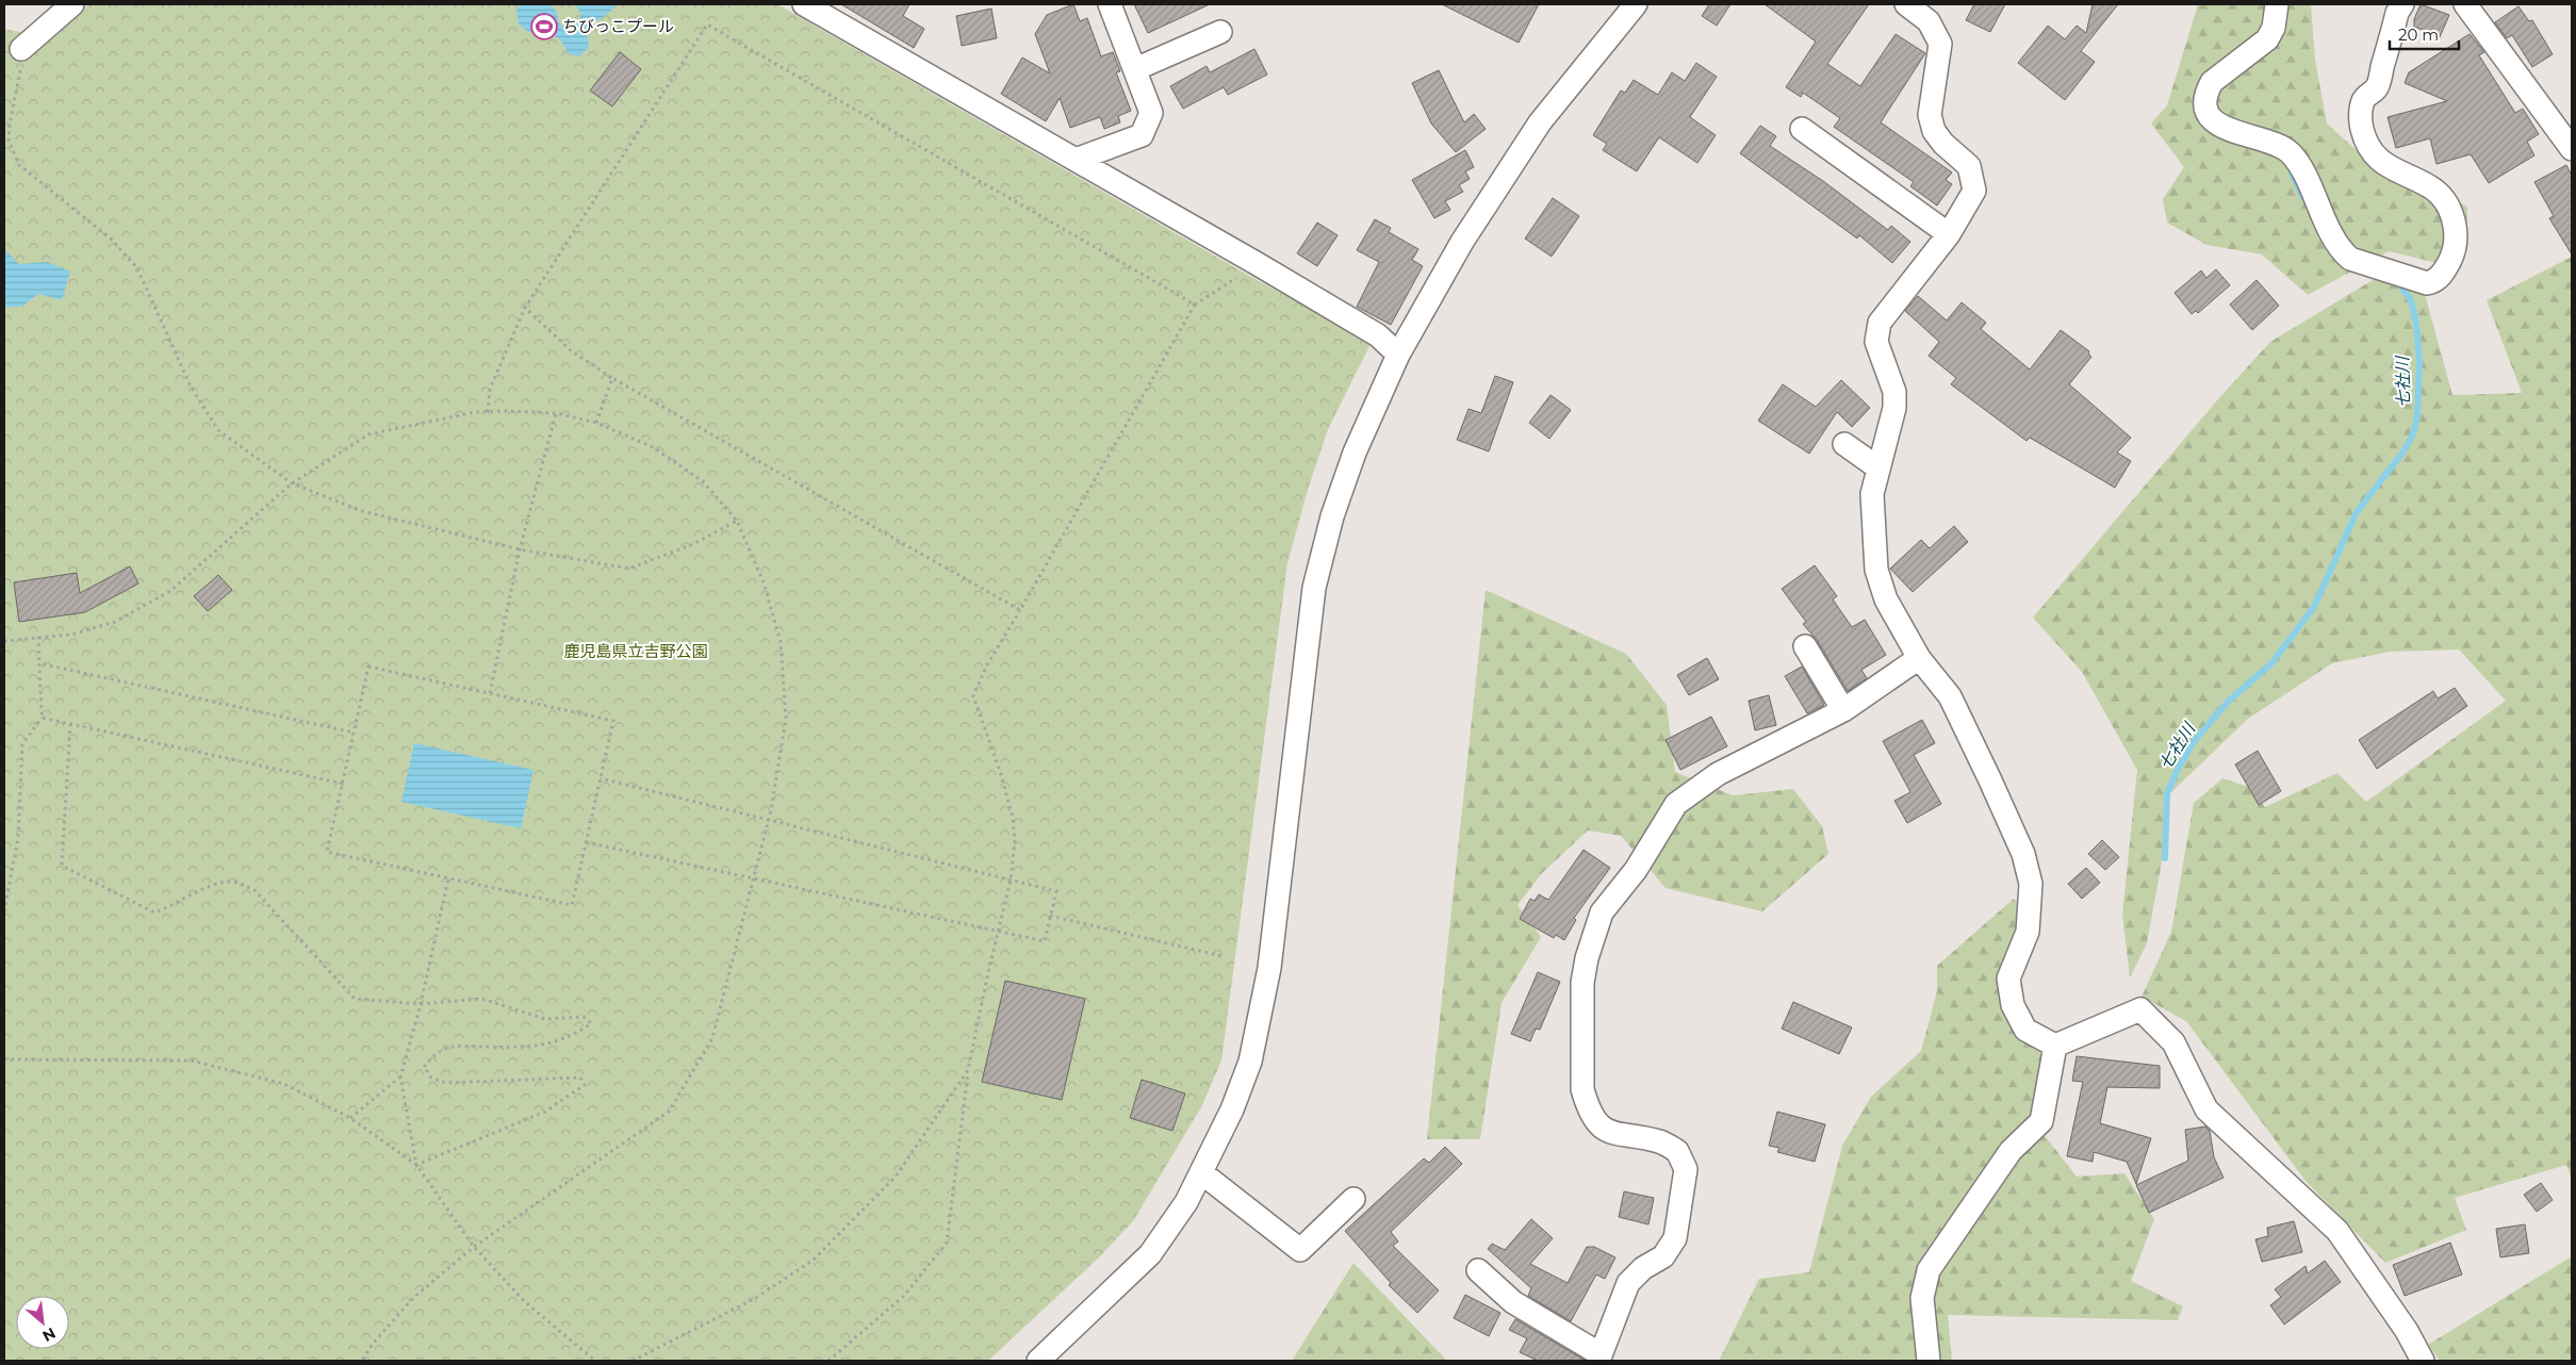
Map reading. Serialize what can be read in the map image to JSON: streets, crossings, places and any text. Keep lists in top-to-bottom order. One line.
{"water":["七社川"],"parks":["鹿児島県立吉野公園"],"places":{"sports":["ちびっこプール"]},"scale_bar":"20 m","north":"bottom right"}
